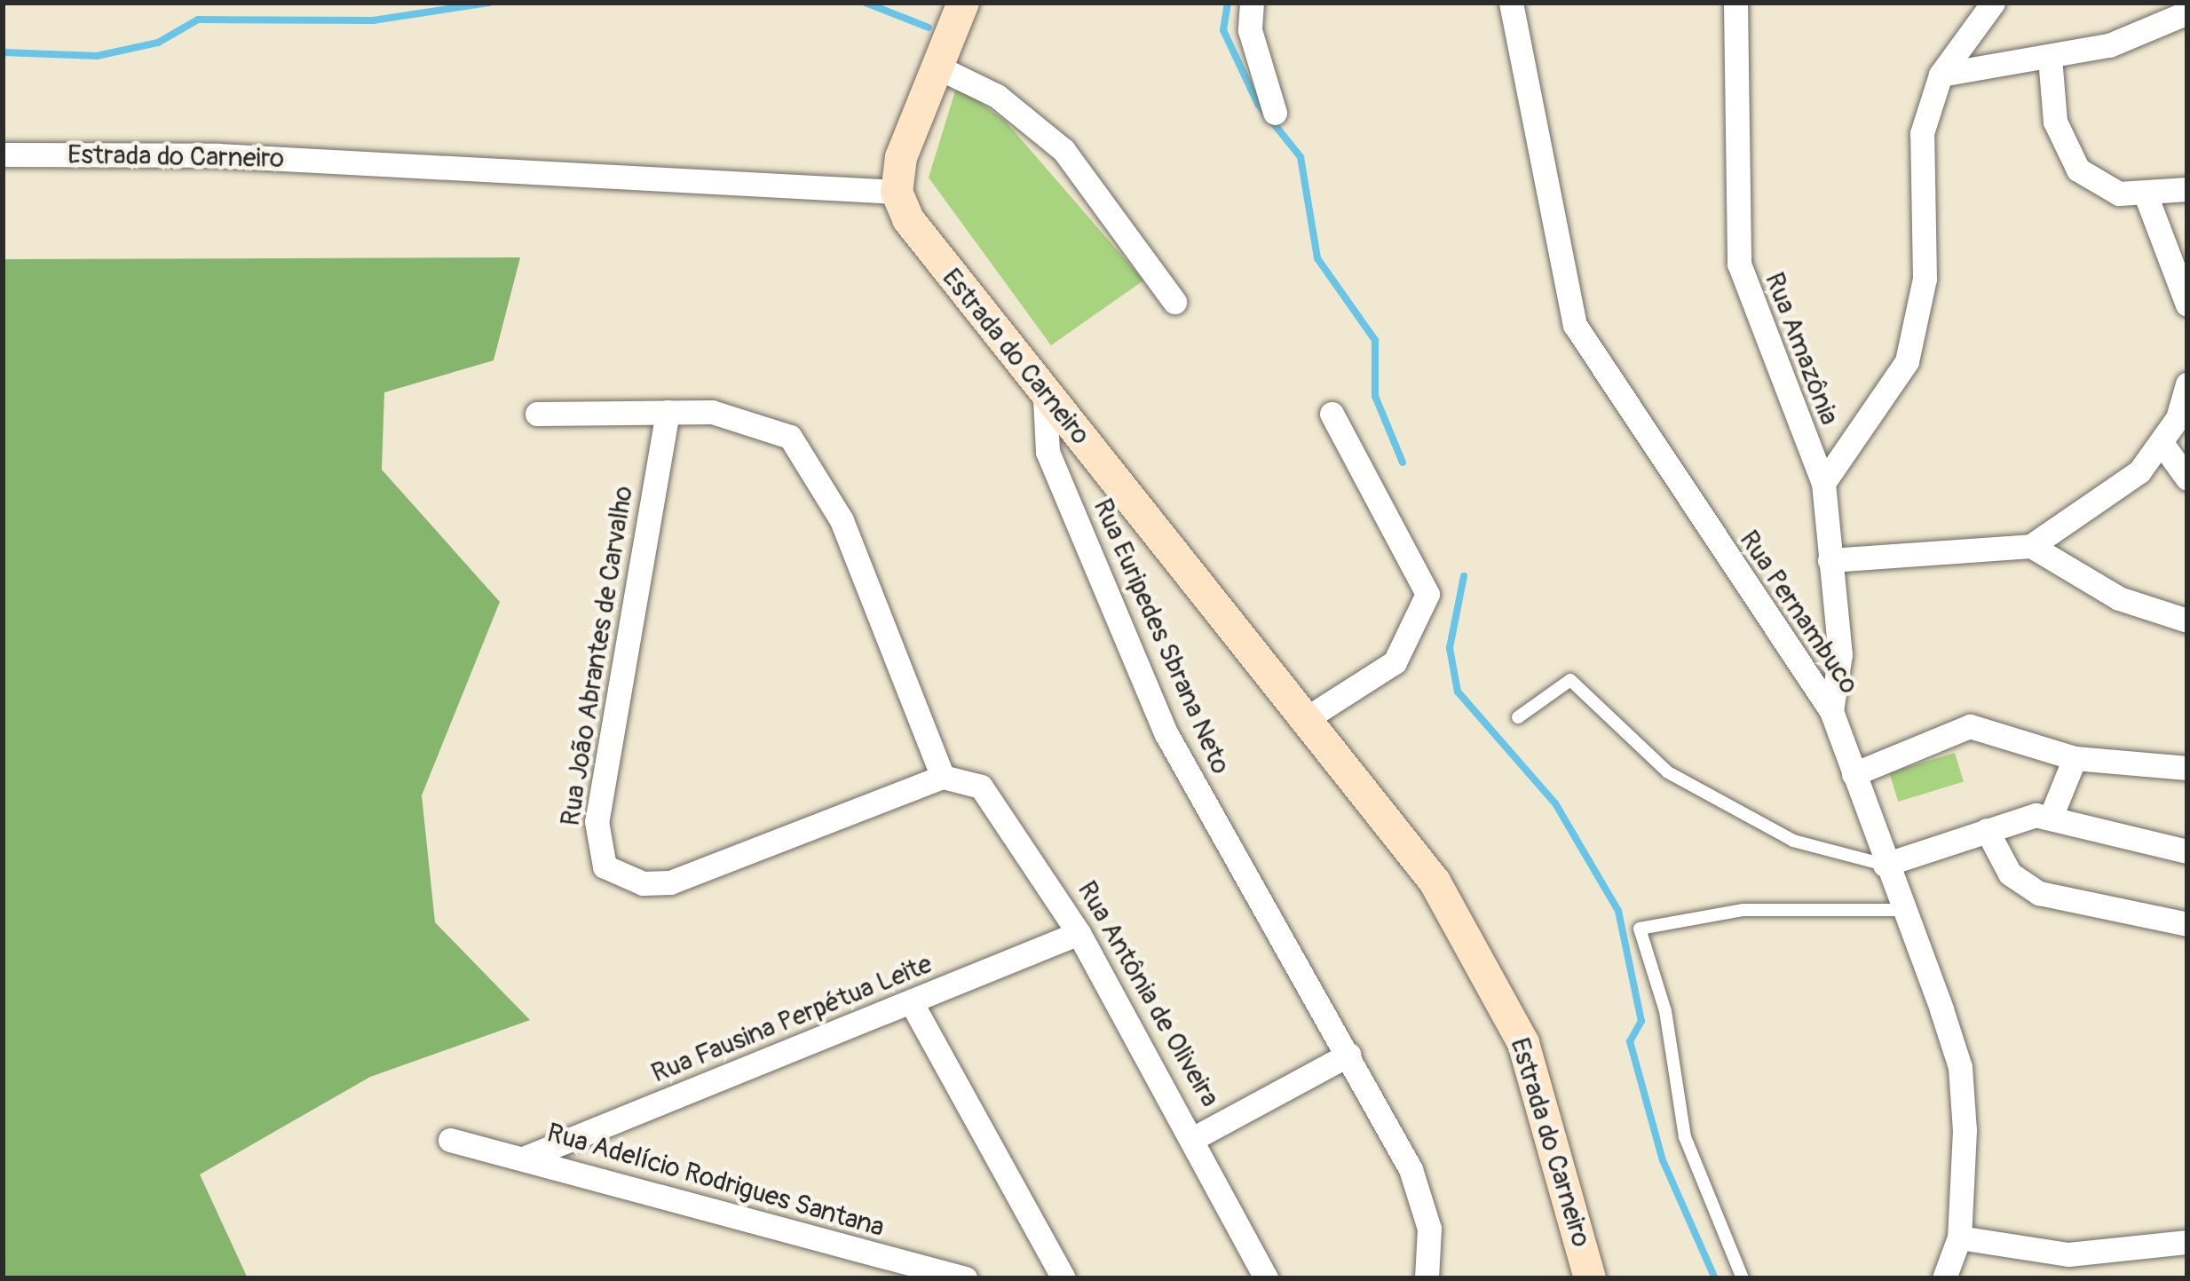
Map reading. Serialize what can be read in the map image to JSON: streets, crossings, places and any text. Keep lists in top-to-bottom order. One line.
{"streets":{"street":["Estrada do Carneiro","Rua Amazônia","Rua Pernambuco","Rua Euripedes Sbrana Neto","Rua João Abrantes de Carvalho","Rua Antônia de Oliveira","Rua Fausina Perpétua Leite","Rua Adelício Rodrigues Santana"]},"crossings":[["Estrada do Carneiro","Rua Euripedes Sbrana Neto"],["Rua Amazônia","Rua Pernambuco"],["Rua João Abrantes de Carvalho","Rua Antônia de Oliveira"],["Rua Antônia de Oliveira","Rua Fausina Perpétua Leite"],["Rua Fausina Perpétua Leite","Rua Adelício Rodrigues Santana"]]}
